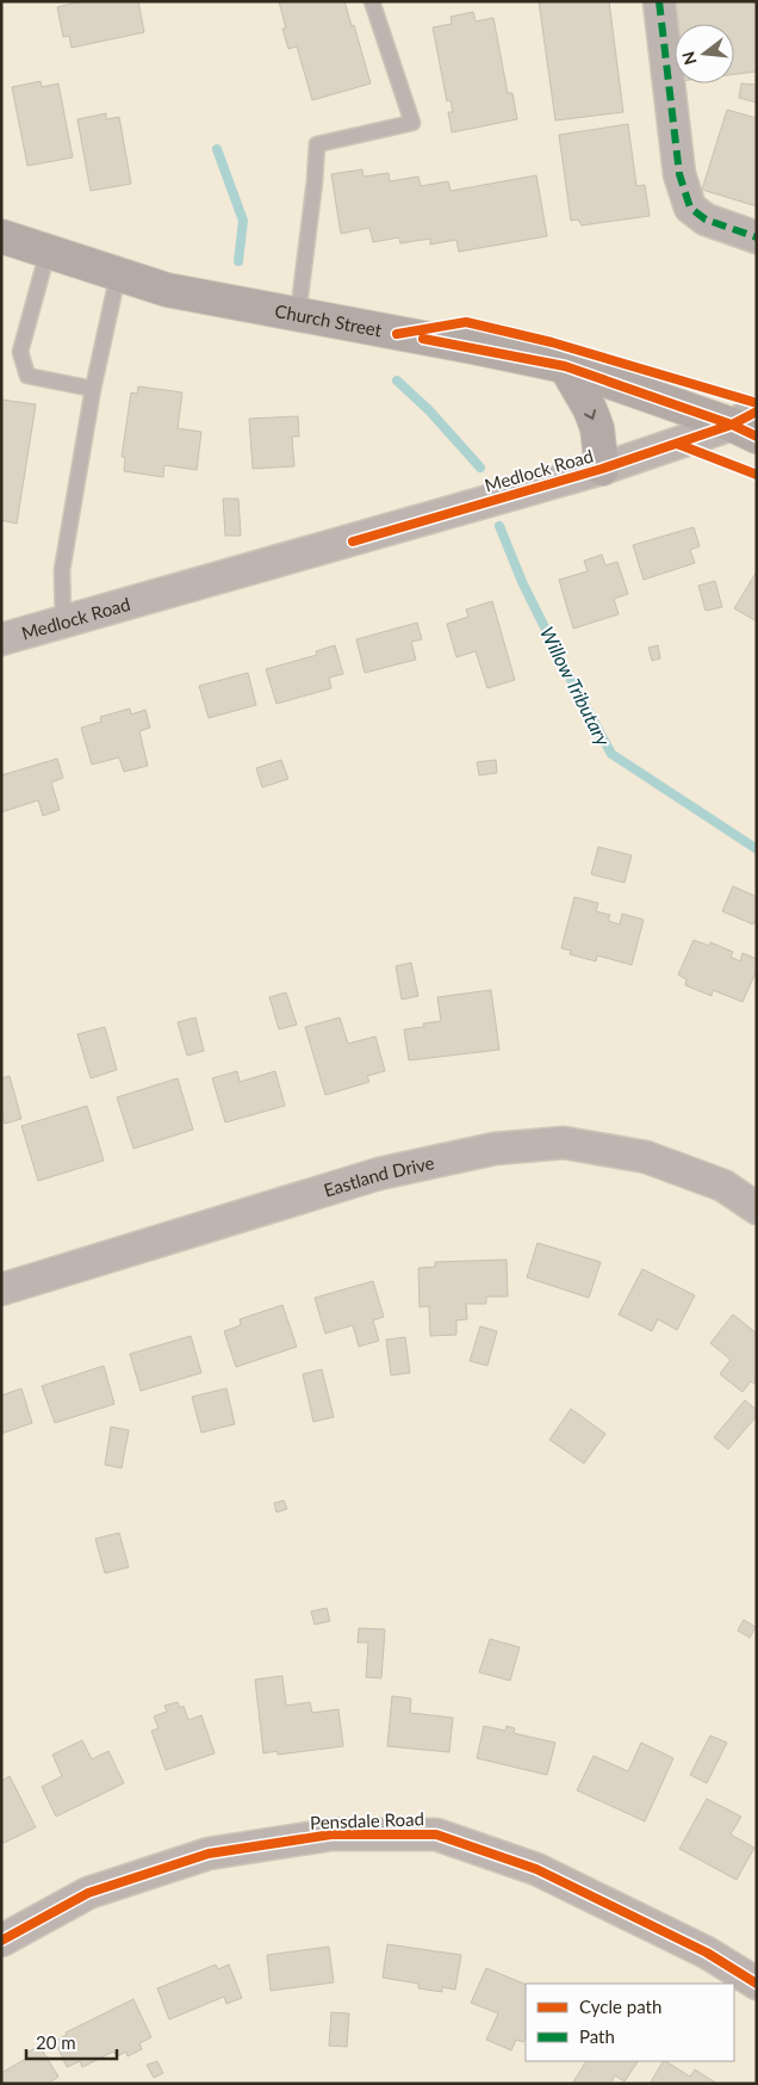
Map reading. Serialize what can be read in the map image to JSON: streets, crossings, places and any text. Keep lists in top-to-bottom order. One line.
{"streets":{"main road":["Church Street"],"street":["Medlock Road","Eastland Drive","Pensdale Road"]},"crossings":[["Church Street","Medlock Road"]],"water":["Willow Tributary"],"legend":["Cycle path","Path"],"scale_bar":"20 m","north":"left"}
